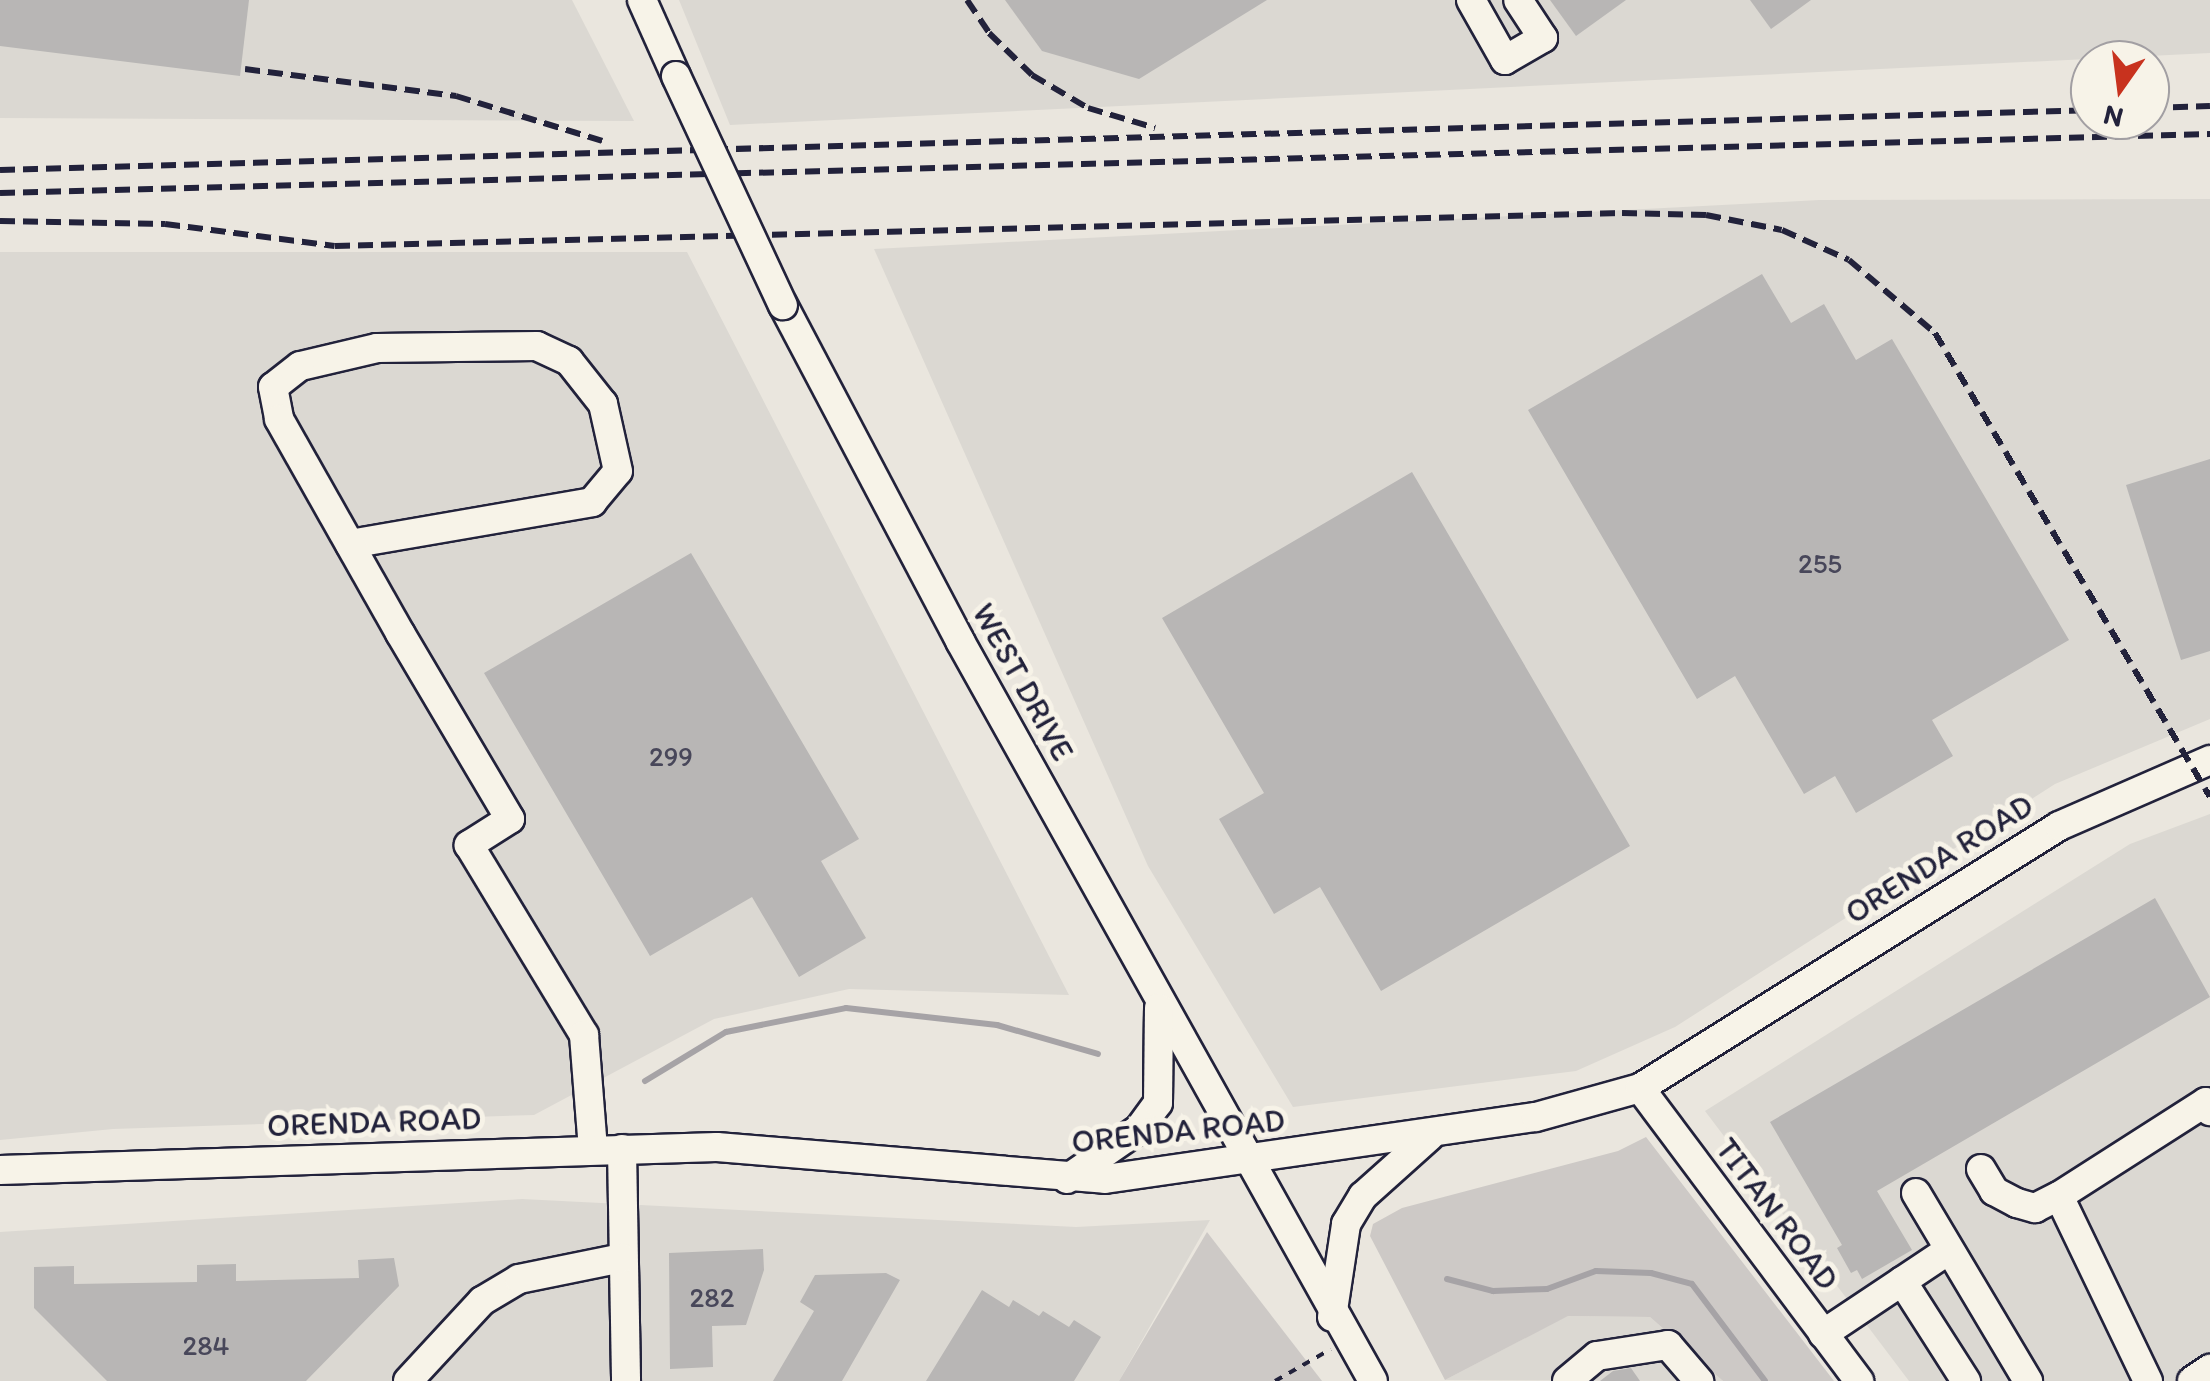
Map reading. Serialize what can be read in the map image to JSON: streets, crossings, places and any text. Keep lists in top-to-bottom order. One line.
{"streets":{"street":["WEST DRIVE","ORENDA ROAD","TITAN ROAD"]},"crossings":[["WEST DRIVE","ORENDA ROAD"],["ORENDA ROAD","TITAN ROAD"]],"house_numbers":["255","299","282","284"],"north":"bottom"}
